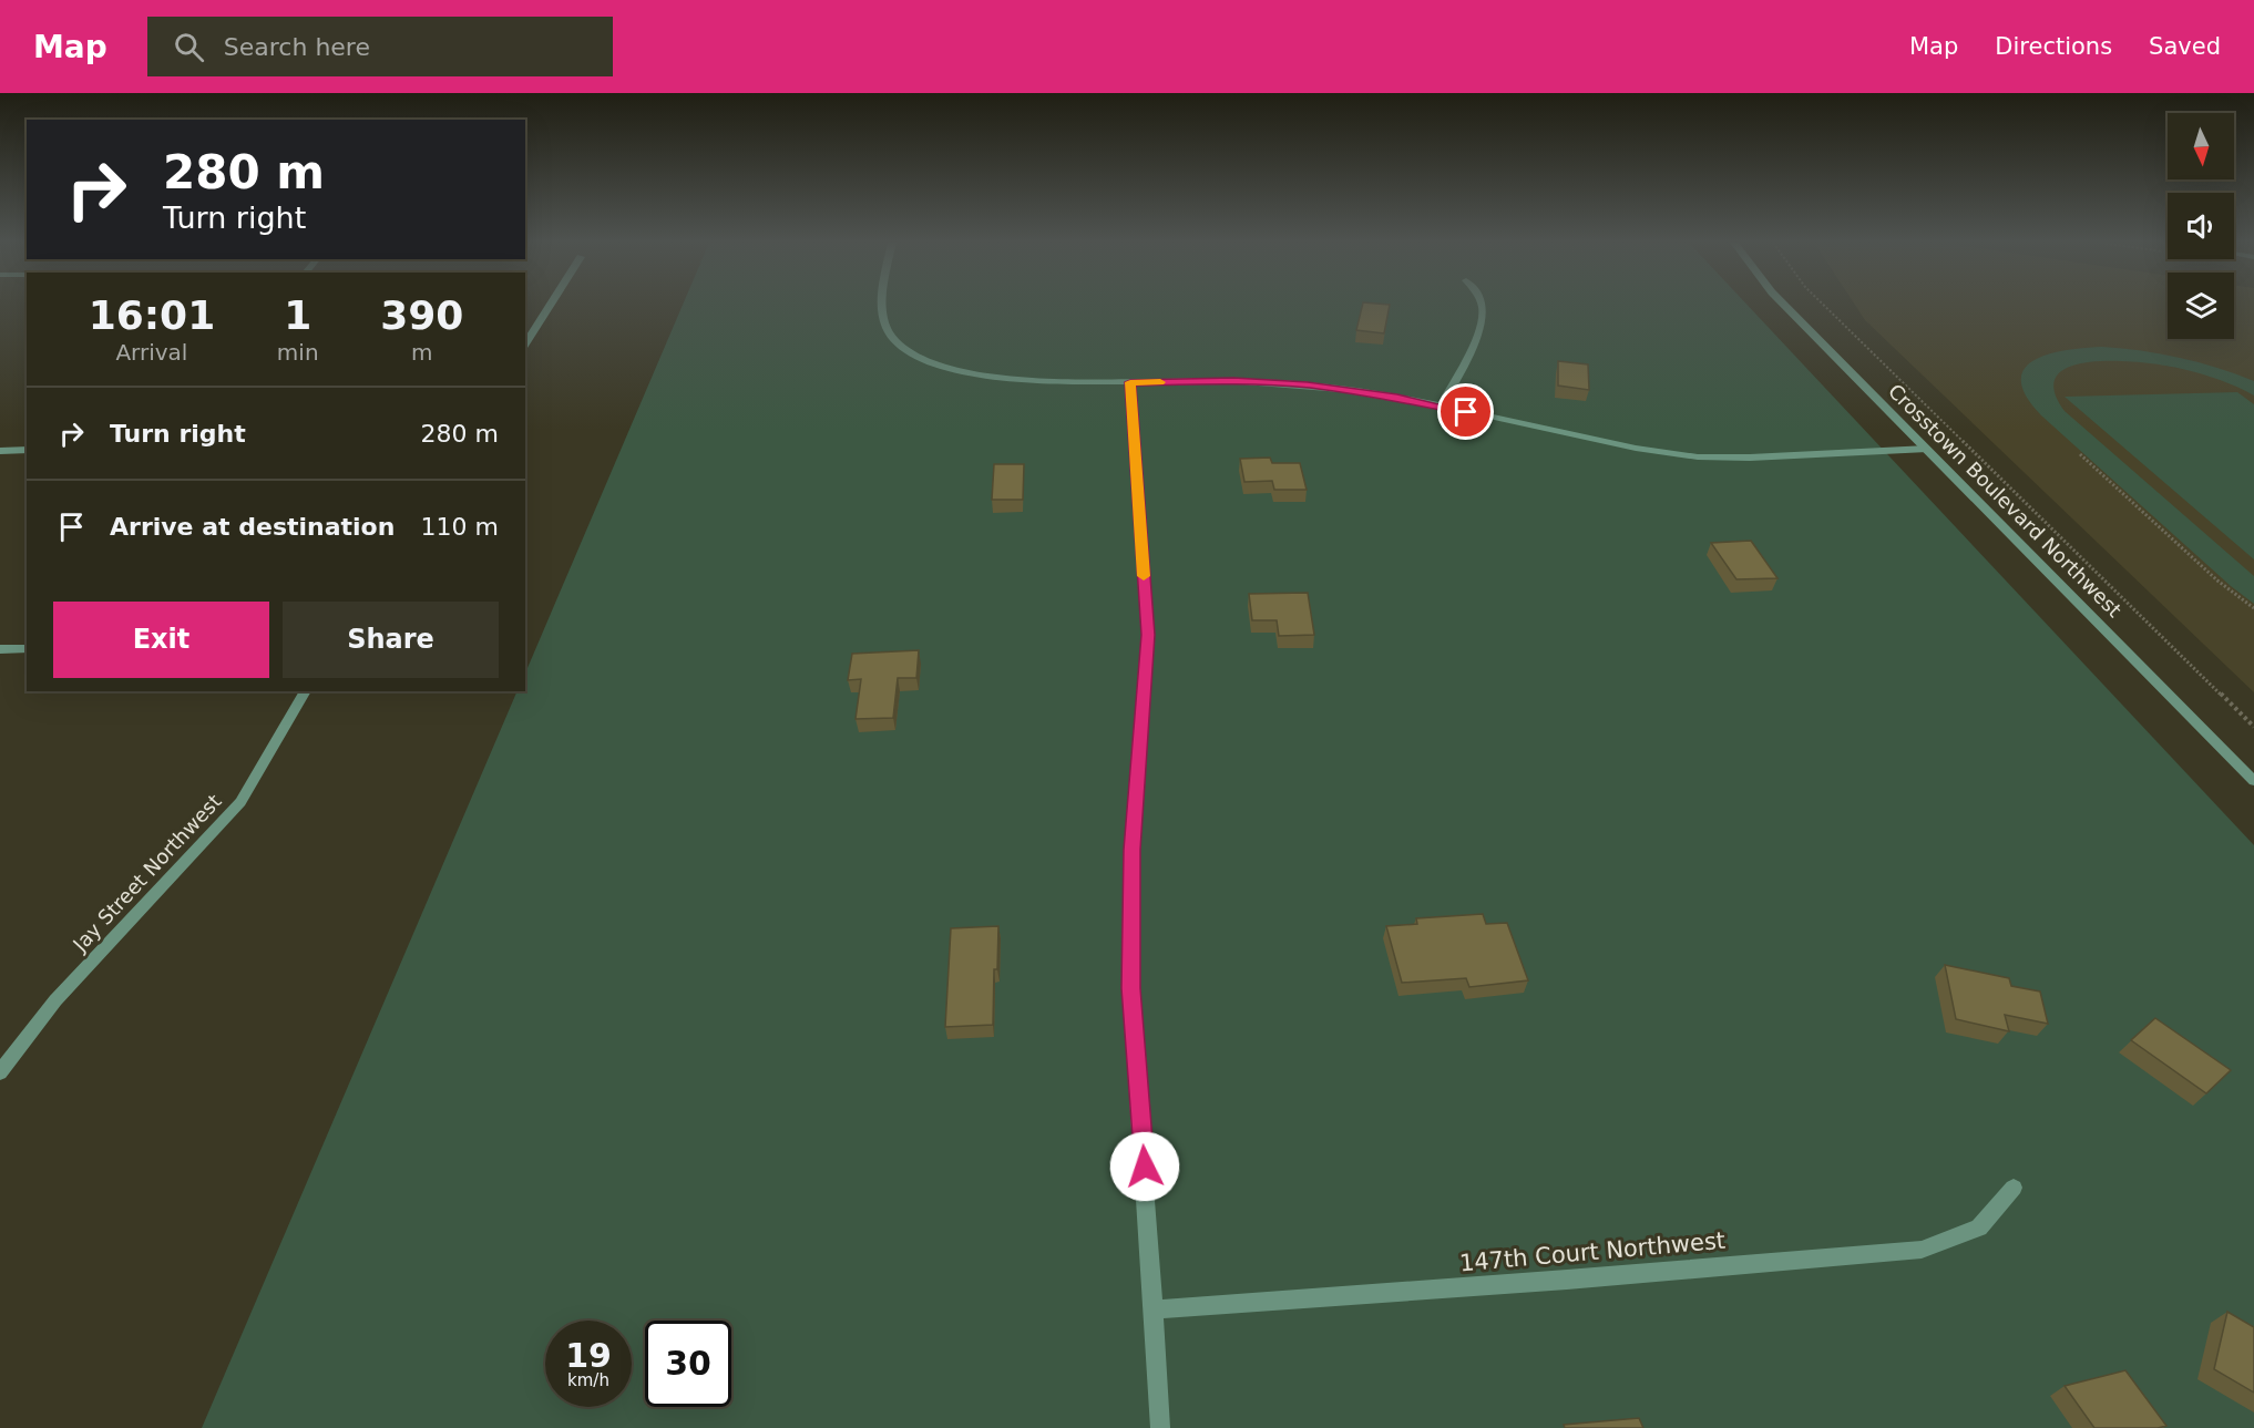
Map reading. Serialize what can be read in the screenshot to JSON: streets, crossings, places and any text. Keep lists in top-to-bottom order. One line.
{"streets":{"street":["Crosstown Boulevard Northwest","Jay Street Northwest","147th Court Northwest"]},"north":"bottom","page":{"header":"Map","search":"Search here","nav":["Map","Directions","Saved"],"turn":["280 m","Turn right"],"eta":["16:01","Arrival","1","min","390","m"],"list":[{"name":"Turn right","value":"280 m"},{"name":"Arrive at destination","value":"110 m"}],"buttons":["Exit","Share"],"speed":"19 km/h","limit":"30"}}
